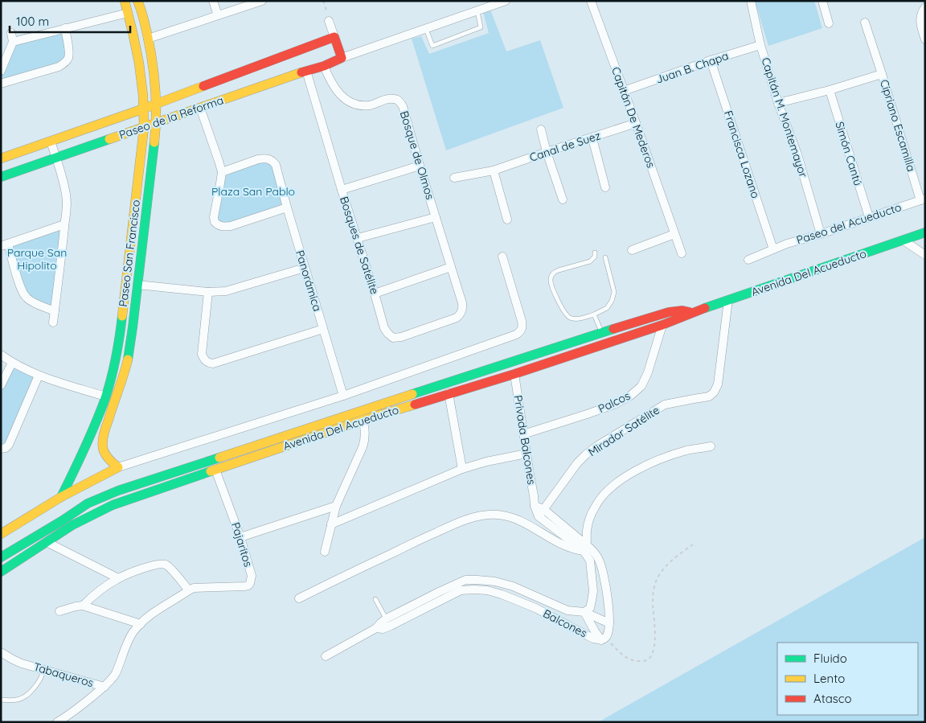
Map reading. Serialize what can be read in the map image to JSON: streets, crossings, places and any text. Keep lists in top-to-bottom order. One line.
{"streets":{"street":["Juan B. Chapa","Paseo de la Reforma","Capitán De Mederos","Capitán M. Montemayor","Cipriano Escamilla","Canal de Suez","Simón Cantú","Francisca Lozano","Bosque de Olmos","Paseo del Acueducto","Bosques de Satélite","Paseo San Francisco","Avenida Del Acueducto","Panorámica","Palcos","Mirador Satélite","Privada Balcones","Pajaritos","Balcones","Tabaqueros"]},"crossings":[["Juan B. Chapa","Capitán De Mederos"],["Juan B. Chapa","Capitán M. Montemayor"],["Juan B. Chapa","Francisca Lozano"],["Paseo de la Reforma","Bosque de Olmos"],["Paseo de la Reforma","Bosques de Satélite"],["Paseo de la Reforma","Paseo San Francisco"],["Capitán De Mederos","Canal de Suez"],["Capitán M. Montemayor","Paseo del Acueducto"],["Cipriano Escamilla","Paseo del Acueducto"],["Simón Cantú","Paseo del Acueducto"],["Francisca Lozano","Paseo del Acueducto"],["Bosque de Olmos","Bosques de Satélite"],["Avenida Del Acueducto","Palcos"],["Avenida Del Acueducto","Mirador Satélite"],["Avenida Del Acueducto","Privada Balcones"],["Avenida Del Acueducto","Pajaritos"],["Palcos","Privada Balcones"],["Mirador Satélite","Privada Balcones"],["Privada Balcones","Balcones"],["Pajaritos","Tabaqueros"]],"parks":["Plaza San Pablo","Parque San Hipolito"],"legend":["Fluido","Lento","Atasco"],"scale_bar":"100 m"}
